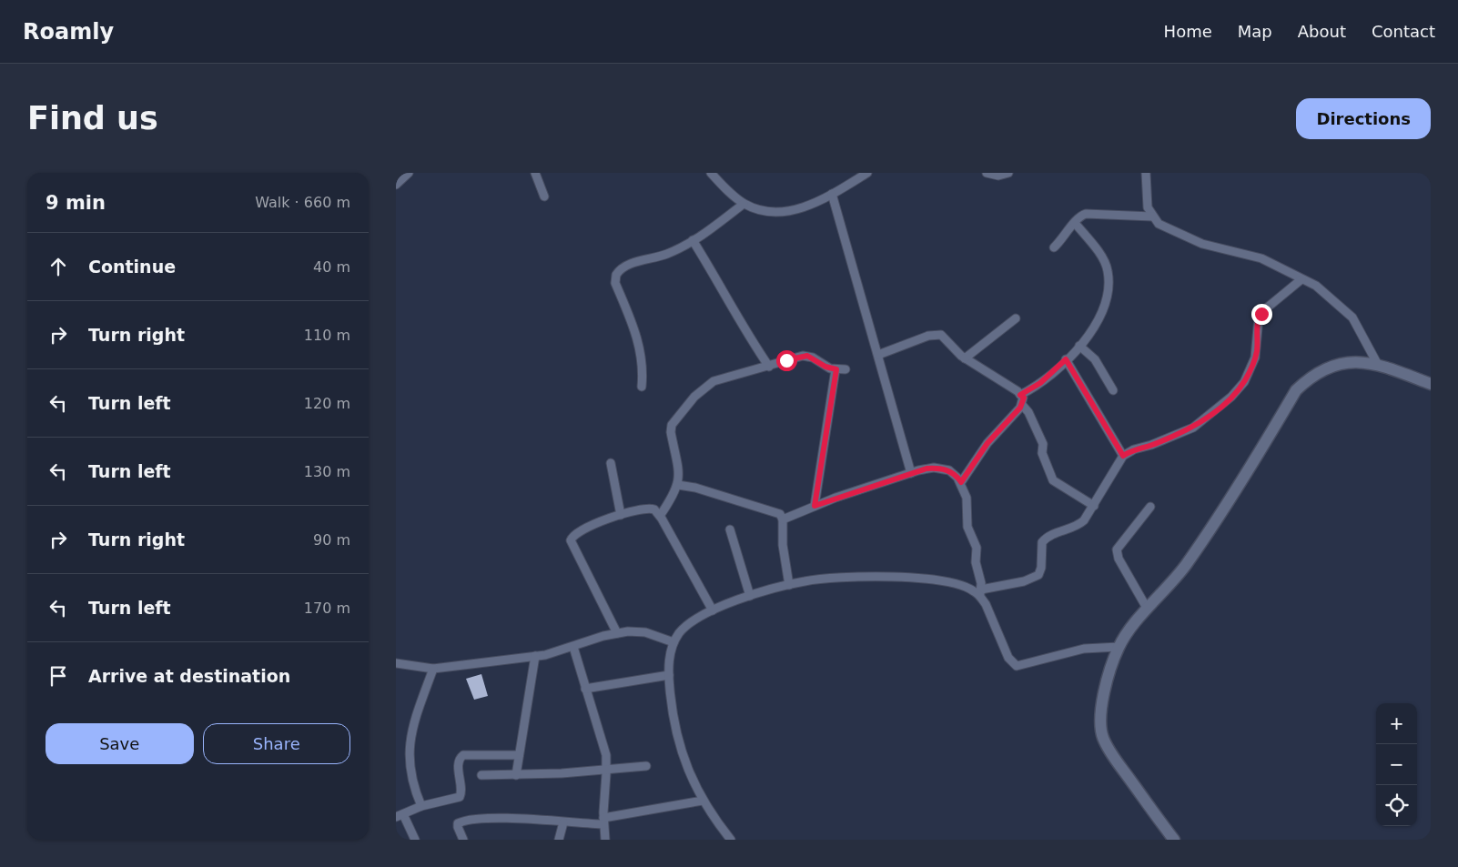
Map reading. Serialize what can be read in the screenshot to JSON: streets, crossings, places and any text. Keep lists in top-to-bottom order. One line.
{"page":{"header":"Roamly","nav":["Home","Map","About","Contact"],"buttons":["Directions",["Save","Share"]],"title":"Find us","heading":["9 min","Walk · 660 m"],"list":[["Continue","40 m"],["Turn right","110 m"],["Turn left","120 m"],["Turn left","130 m"],["Turn right","90 m"],["Turn left","170 m"],"Arrive at destination"],"map_buttons":["+","−"]}}
